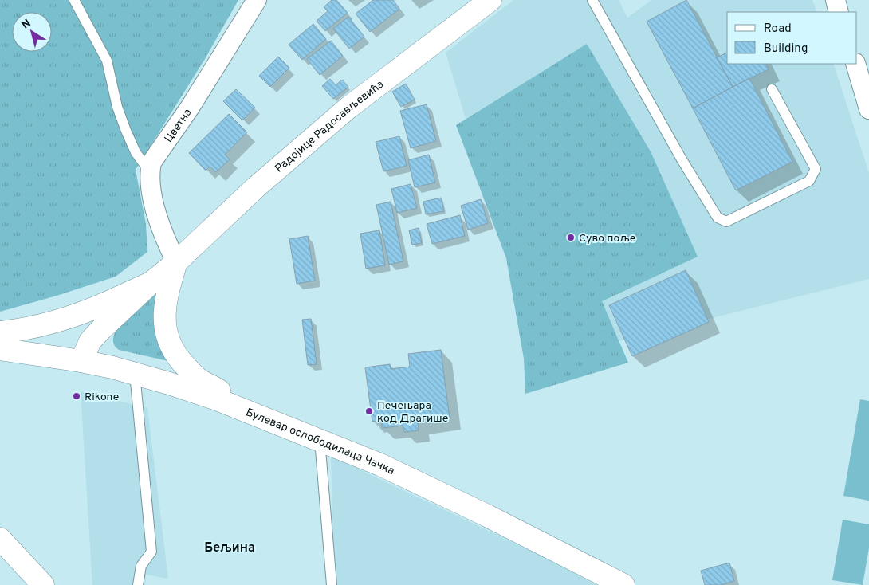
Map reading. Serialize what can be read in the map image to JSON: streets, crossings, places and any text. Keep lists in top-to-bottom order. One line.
{"streets":{"main road":["Радојице Радосављевића","Булевар ослободилаца Чачка"],"street":["Цветна"]},"crossings":[["Цветна","Радојице Радосављевића"]],"districts":["Бељина"],"places":["Суво поље","Rikone","Печењара код Драгише"],"legend":["Road","Building"],"north":"top left"}
